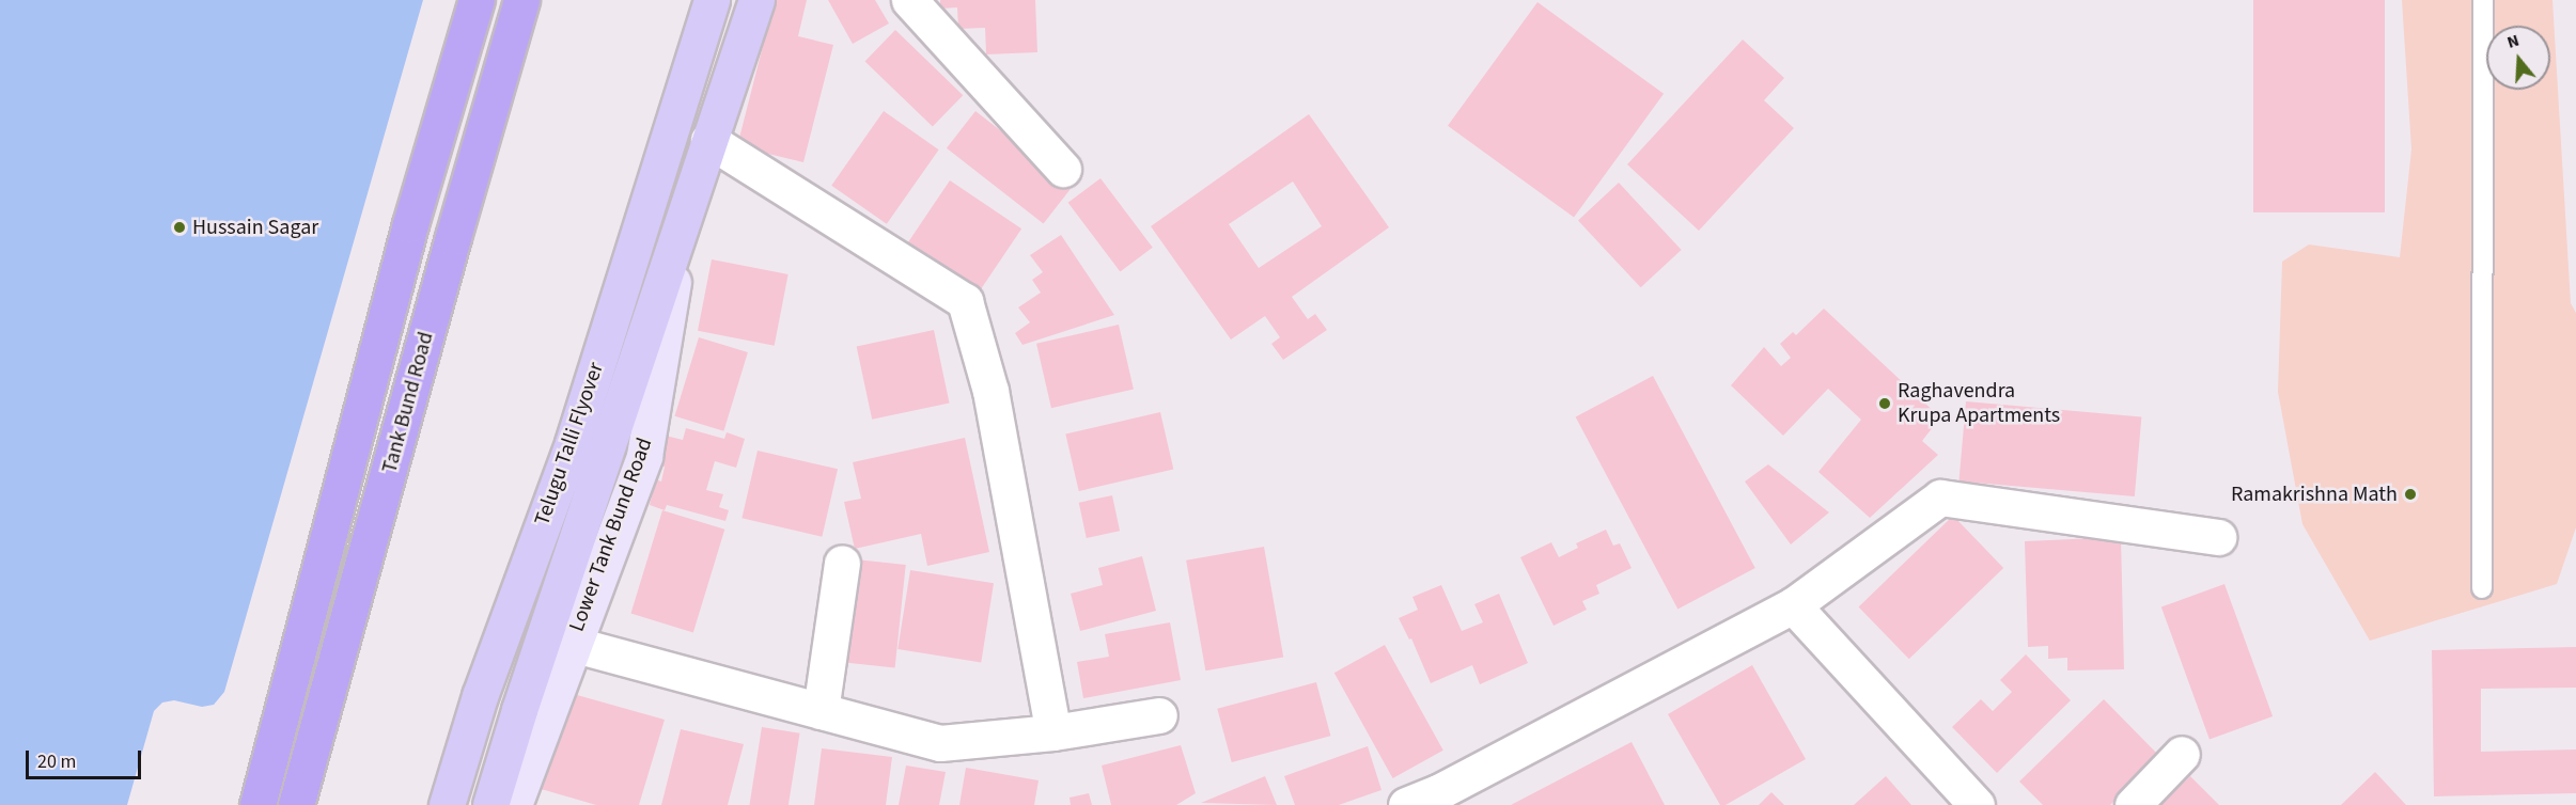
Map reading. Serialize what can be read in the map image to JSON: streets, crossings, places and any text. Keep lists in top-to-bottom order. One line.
{"streets":{"highway":["Tank Bund Road"],"main road":["Telugu Talli Flyover","Lower Tank Bund Road"]},"crossings":[["Telugu Talli Flyover","Lower Tank Bund Road"]],"places":["Hussain Sagar","Raghavendra Krupa Apartments","Ramakrishna Math"],"scale_bar":"20 m","north":"top"}
